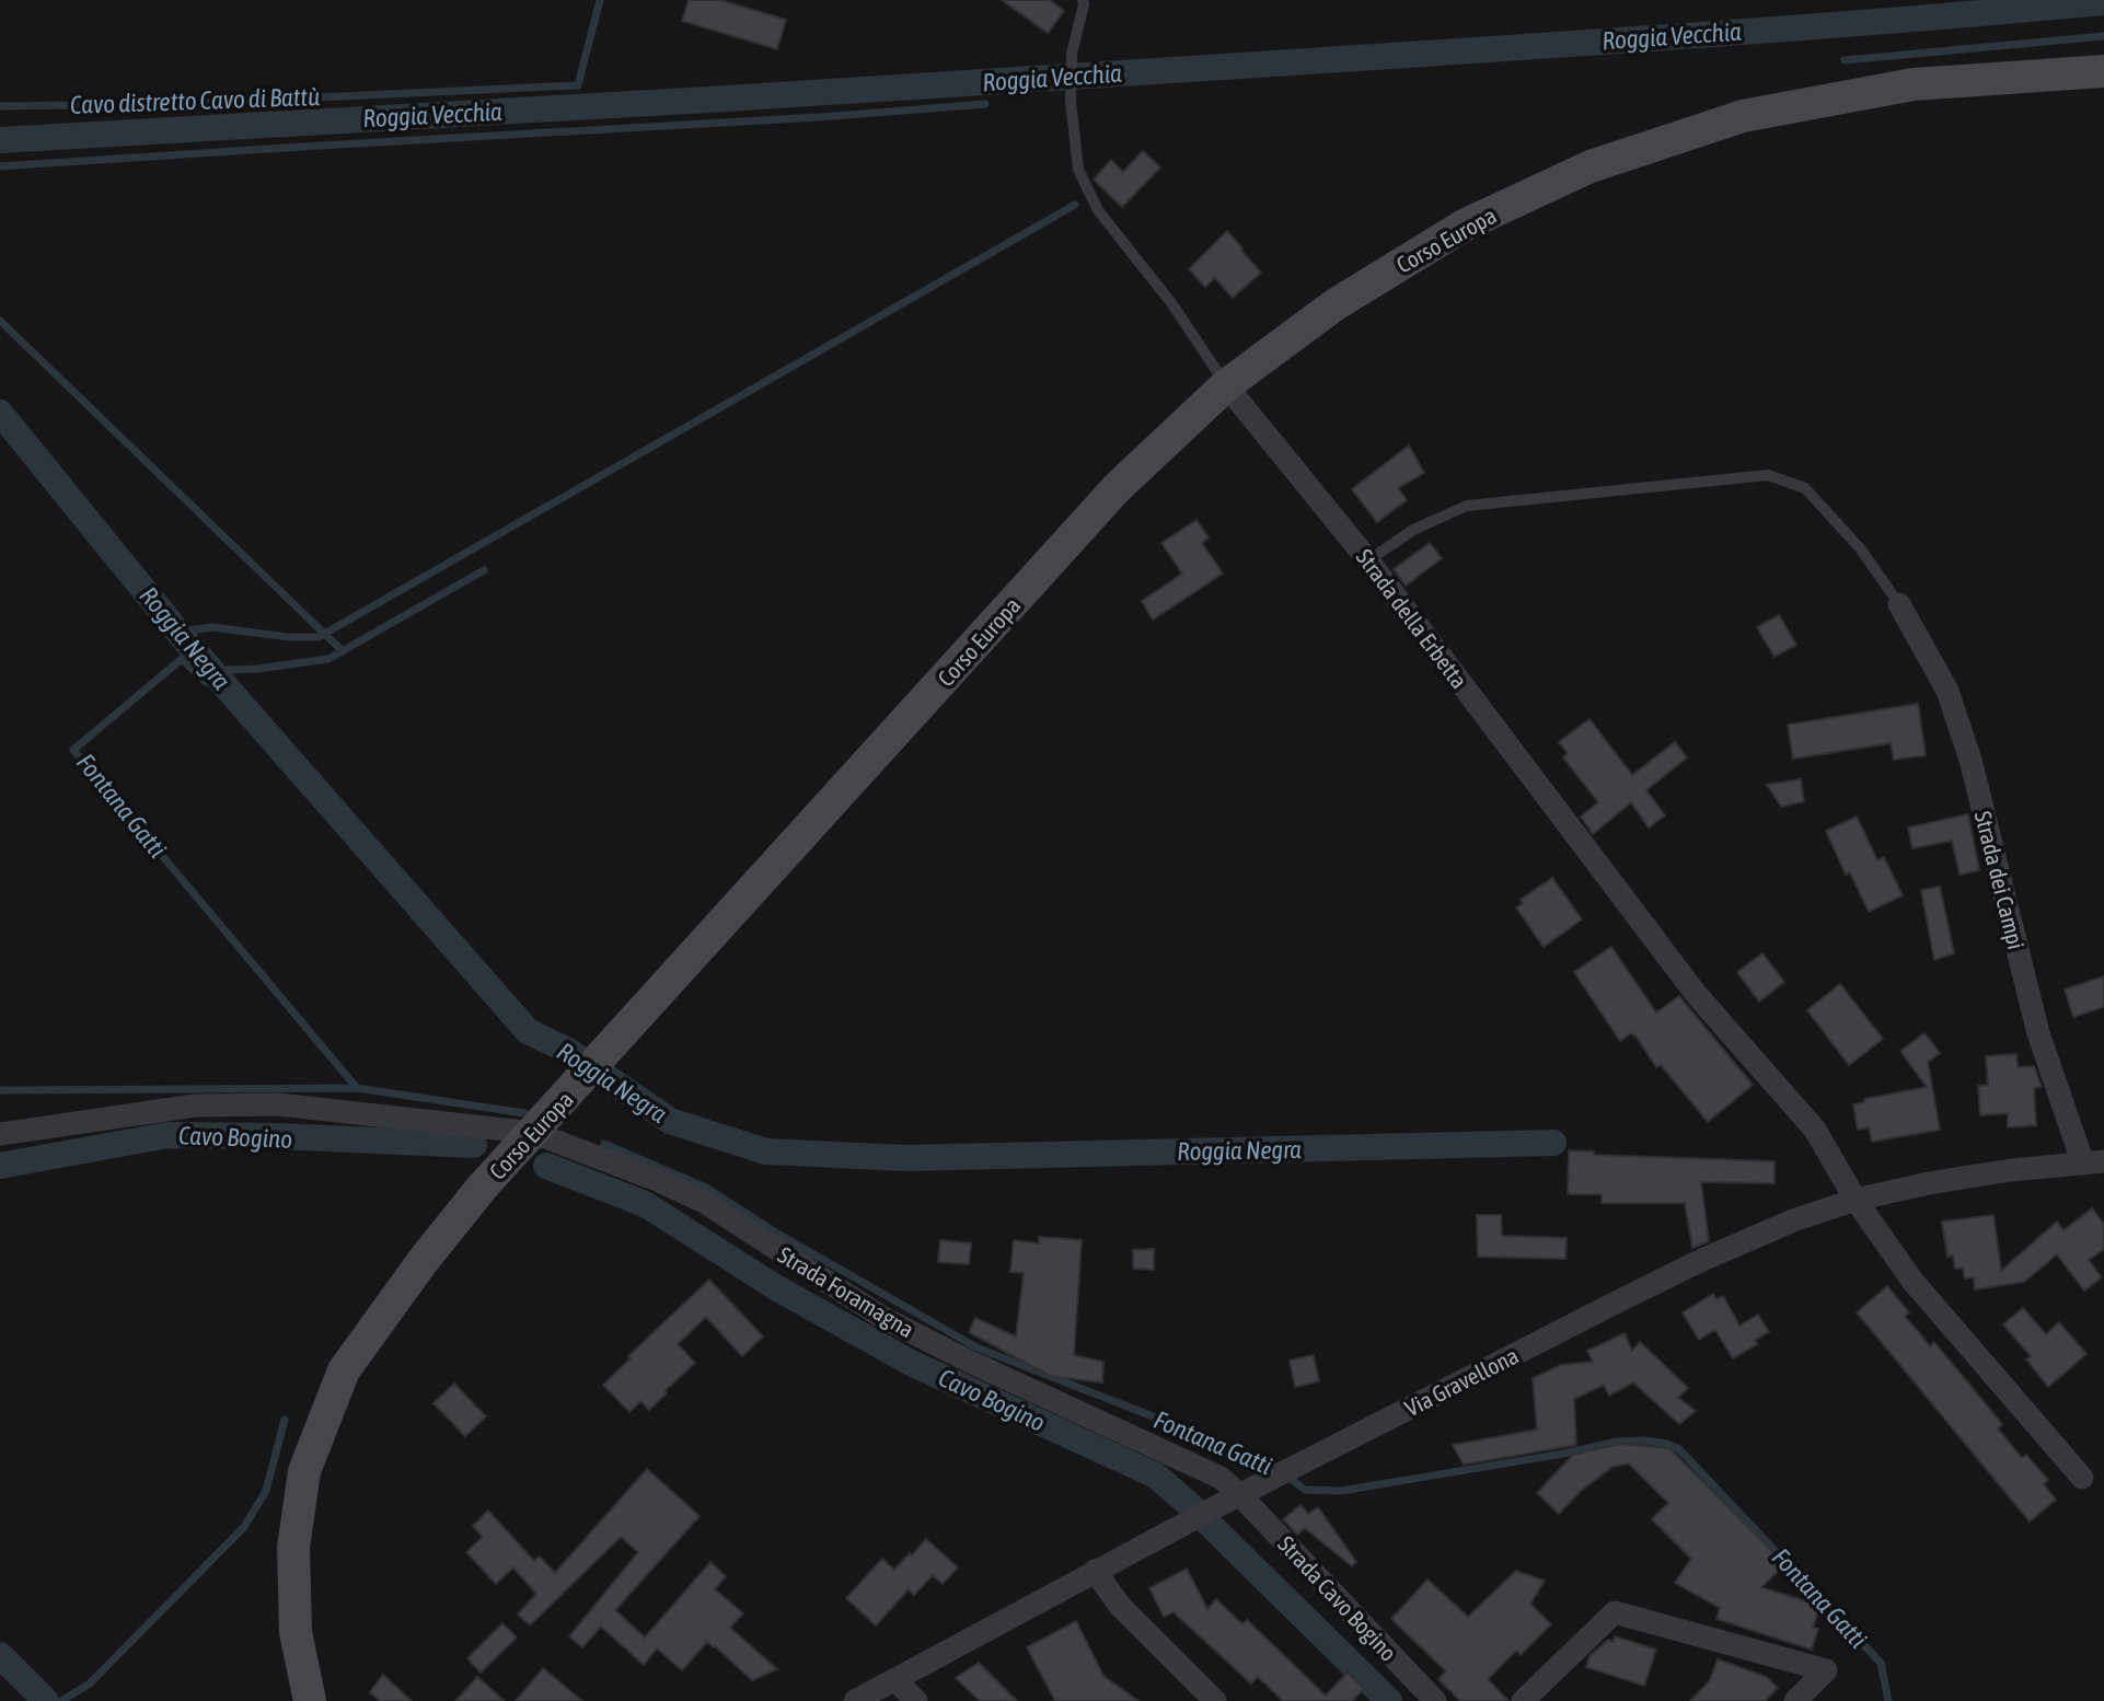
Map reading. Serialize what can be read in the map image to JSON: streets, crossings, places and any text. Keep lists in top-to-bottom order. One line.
{"streets":{"main road":["Corso Europa"],"street":["Strada della Erbetta","Strada dei Campi","Strada Foramagna","Via Gravellona","Strada Cavo Bogino"]},"crossings":[["Corso Europa","Strada della Erbetta"],["Corso Europa","Strada Foramagna"],["Strada della Erbetta","Via Gravellona"],["Strada dei Campi","Via Gravellona"],["Strada Foramagna","Via Gravellona"],["Strada Foramagna","Strada Cavo Bogino"],["Via Gravellona","Strada Cavo Bogino"]],"water":["Roggia Vecchia","Cavo distretto Cavo di Battù","Roggia Negra","Fontana Gatti","Cavo Bogino"]}
